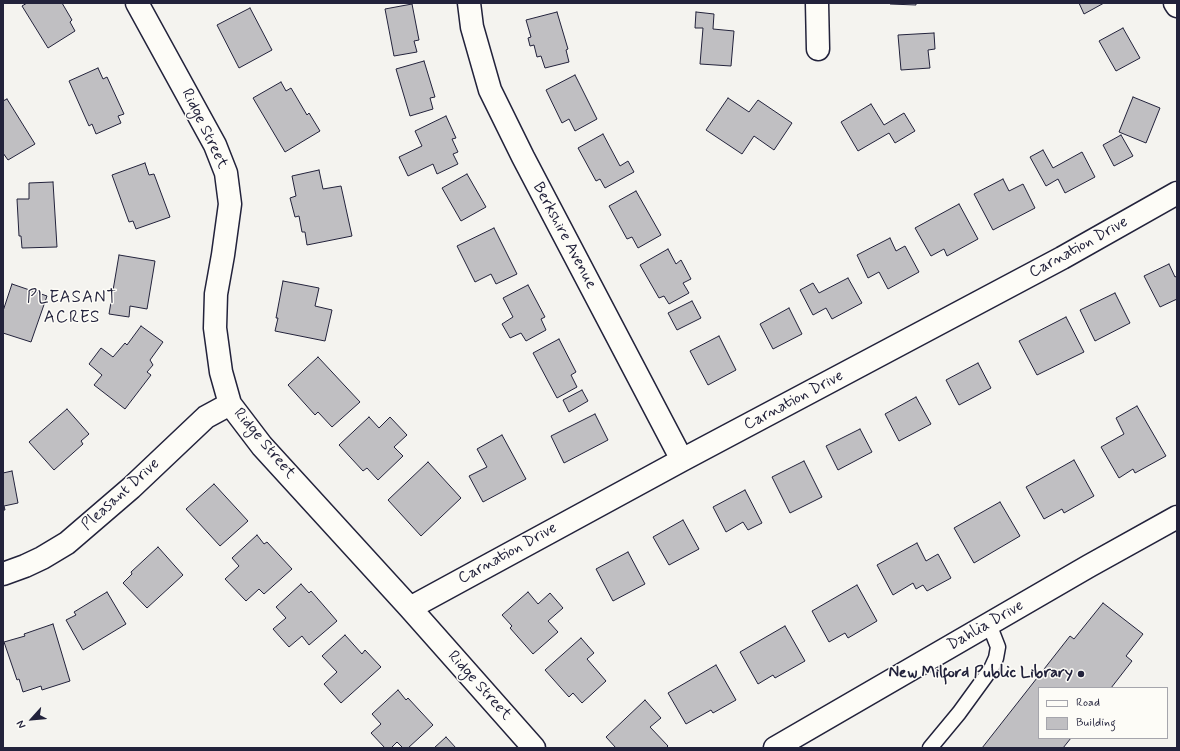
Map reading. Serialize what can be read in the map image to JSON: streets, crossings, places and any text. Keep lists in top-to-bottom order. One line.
{"streets":{"street":["Ridge Street","Berkshire Avenue","Carnation Drive","Pleasant Drive","Dahlia Drive"]},"crossings":[["Ridge Street","Carnation Drive"],["Ridge Street","Pleasant Drive"],["Berkshire Avenue","Carnation Drive"]],"districts":["PLEASANT ACRES"],"places":["New Milford Public Library"],"legend":["Road","Building"],"north":"bottom left"}
